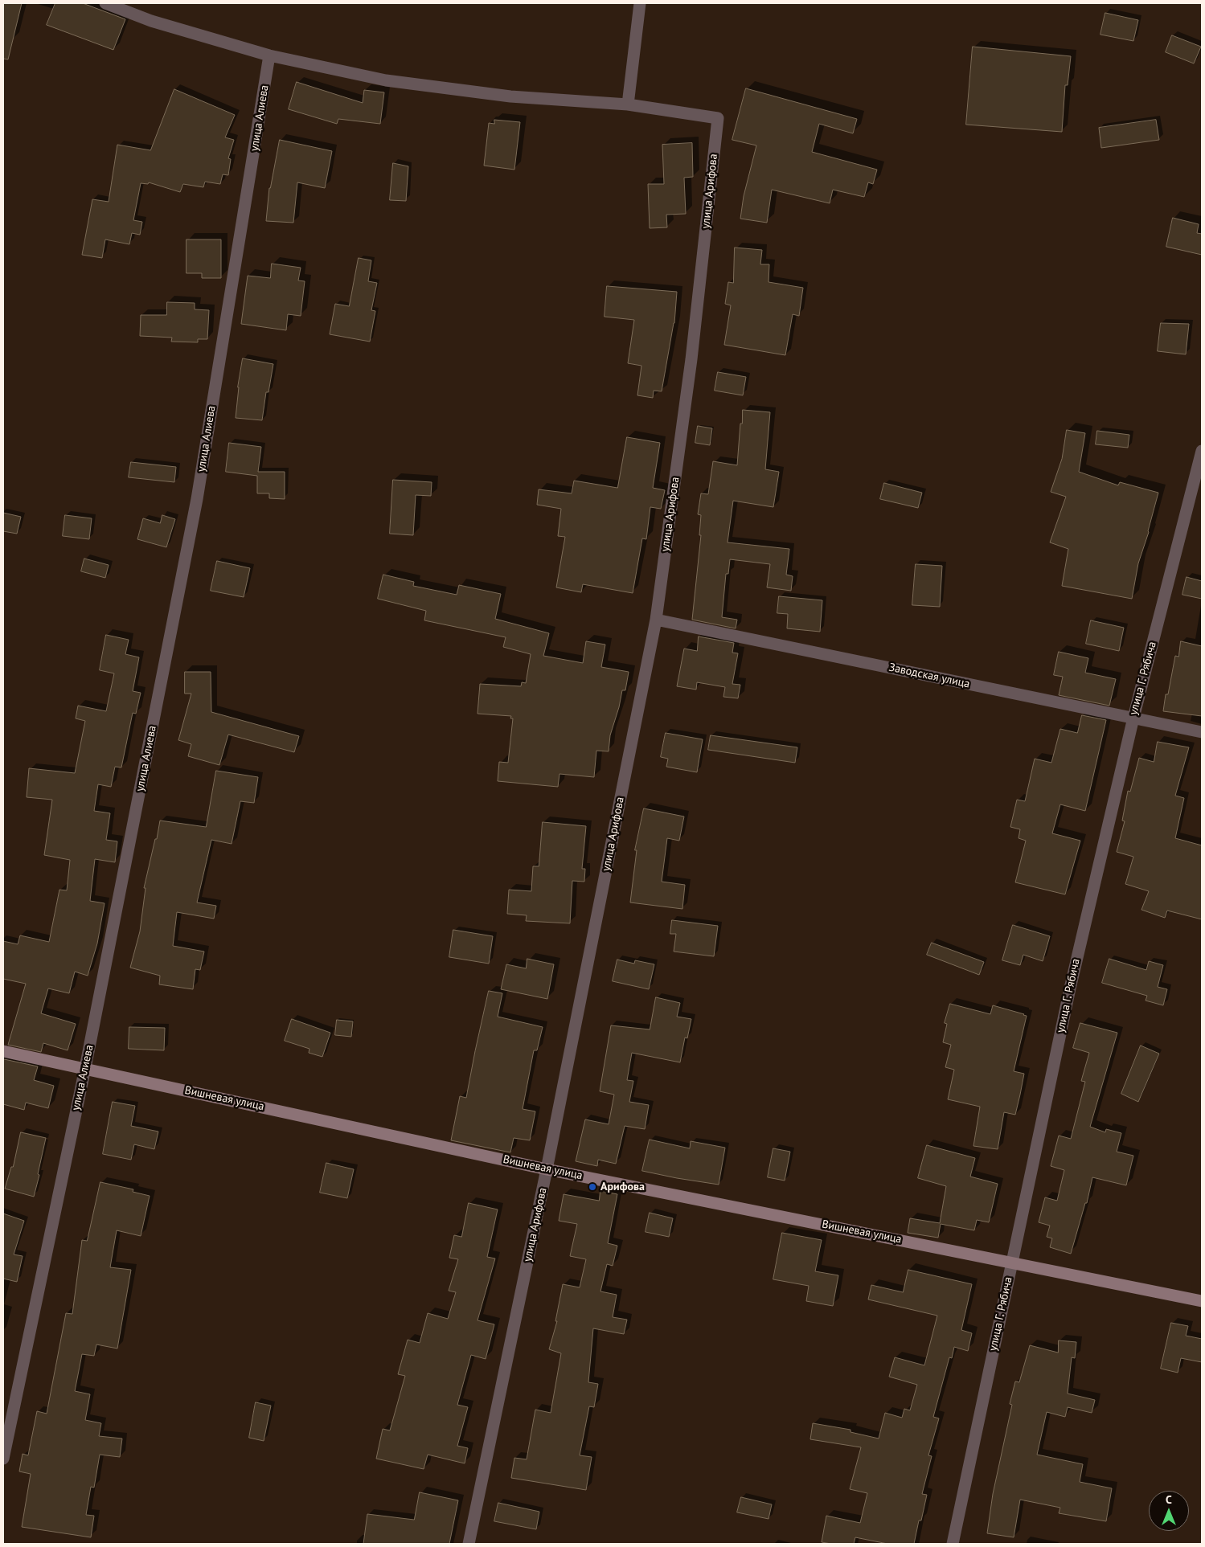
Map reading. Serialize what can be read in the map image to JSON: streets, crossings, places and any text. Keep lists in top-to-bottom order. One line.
{"streets":{"street":["улица Алиева","улица Арифова","Заводская улица","улица Г. Рябича","Вишневая улица"]},"crossings":[["улица Алиева","Вишневая улица"],["улица Арифова","Заводская улица"],["улица Арифова","Вишневая улица"],["Заводская улица","улица Г. Рябича"],["улица Г. Рябича","Вишневая улица"]],"places":["Арифова"],"north":"top"}
